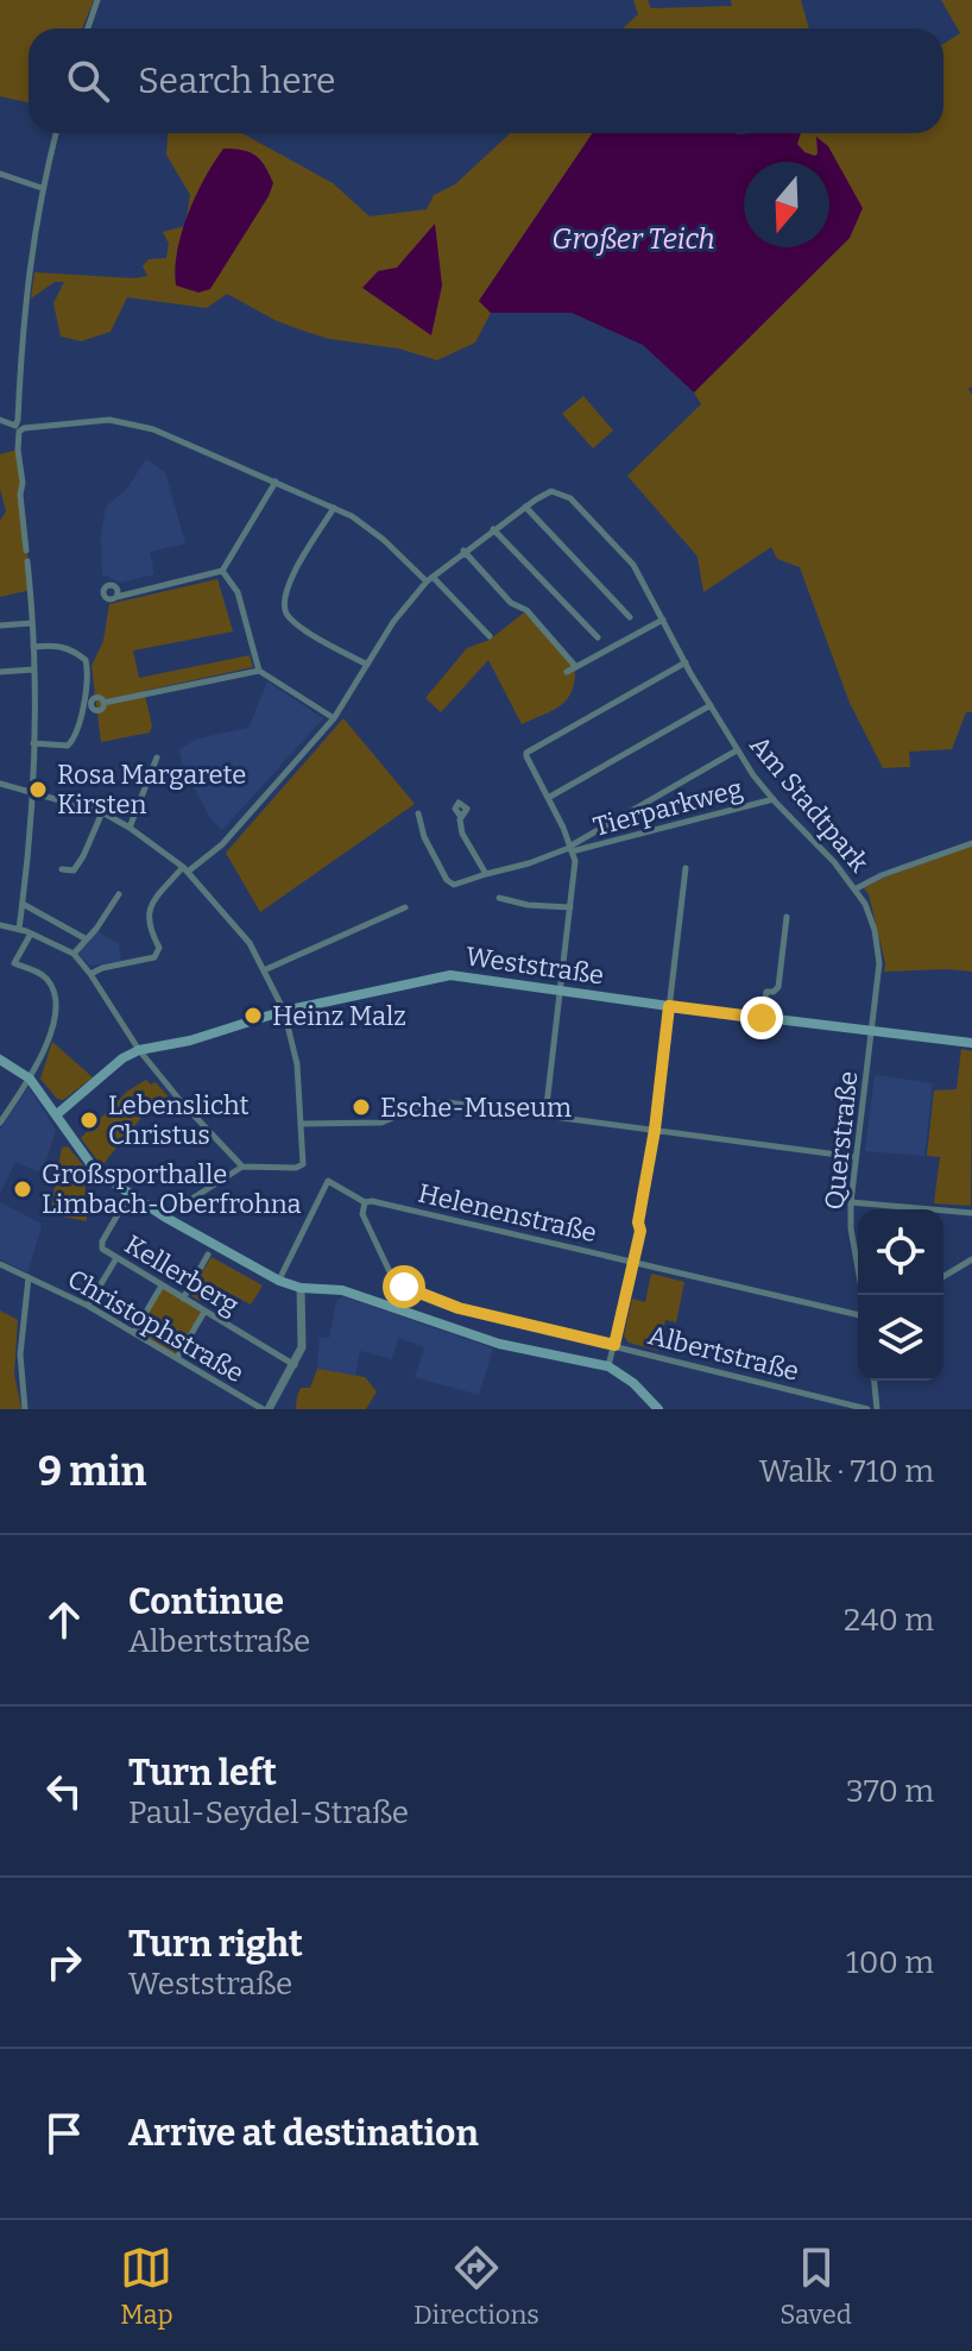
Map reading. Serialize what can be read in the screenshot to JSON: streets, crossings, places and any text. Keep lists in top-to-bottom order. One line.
{"streets":{"main road":["Weststraße"],"street":["Am Stadtpark","Tierparkweg","Querstraße","Helenenstraße","Kellerberg","Christophstraße","Albertstraße"]},"crossings":[["Am Stadtpark","Tierparkweg"],["Am Stadtpark","Weststraße"],["Am Stadtpark","Querstraße"],["Weststraße","Querstraße"],["Helenenstraße","Albertstraße"]],"water":["Großer Teich"],"places":["Rosa Margarete Kirsten","Heinz Malz","Esche-Museum","Lebenslicht Christus","Großsporthalle Limbach-Oberfrohna"],"north":"bottom","page":{"search":"Search here","heading":["9 min","Walk · 710 m"],"list":[["Continue","Albertstraße","240 m"],["Turn left","Paul-Seydel-Straße","370 m"],["Turn right","Weststraße","100 m"],"Arrive at destination"],"nav":["Map","Directions","Saved"]}}
